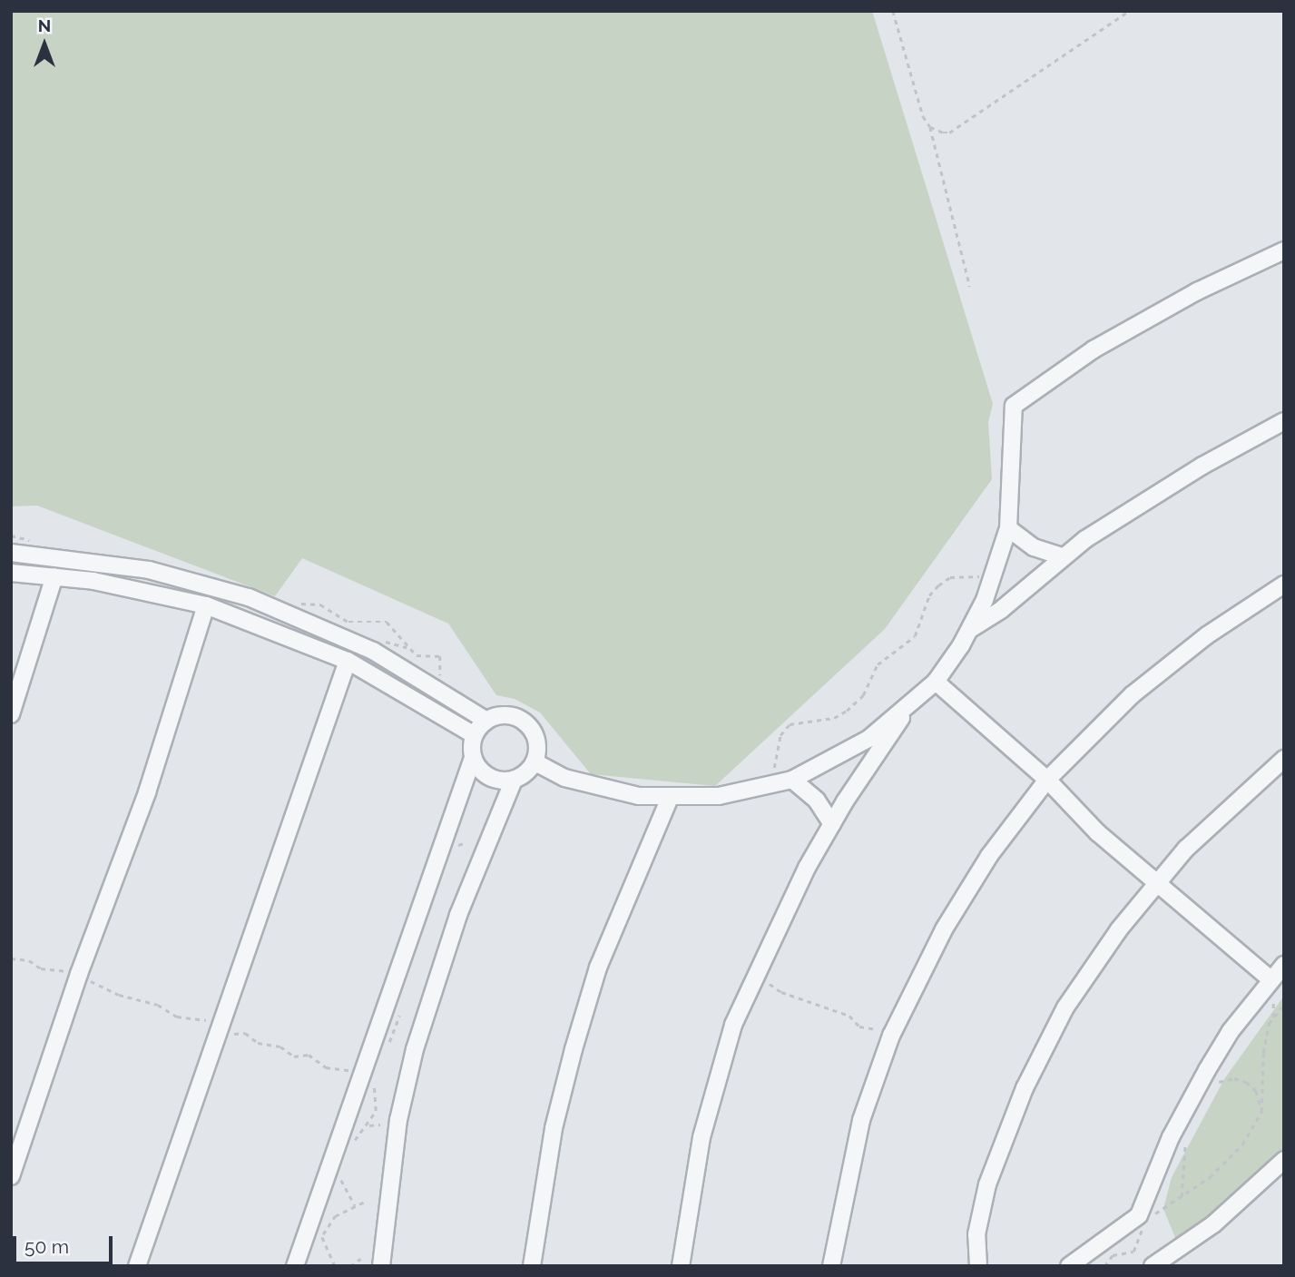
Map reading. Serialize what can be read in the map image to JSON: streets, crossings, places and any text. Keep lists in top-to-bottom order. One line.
{"scale_bar":"50 m","north":"top"}
